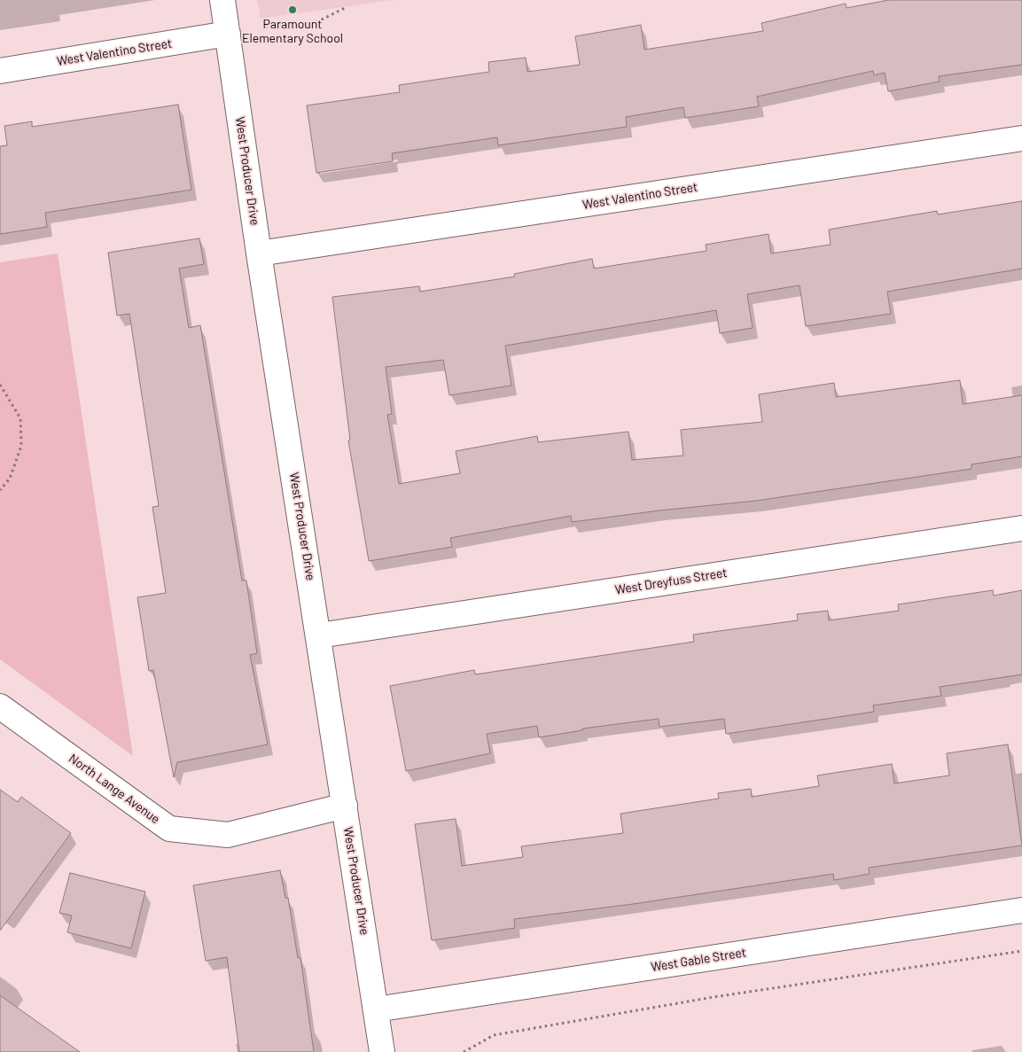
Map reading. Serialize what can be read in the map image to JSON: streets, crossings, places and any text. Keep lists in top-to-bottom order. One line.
{"streets":{"street":["West Valentino Street","West Producer Drive","West Dreyfuss Street","North Lange Avenue","West Gable Street"]},"crossings":[["West Valentino Street","West Producer Drive"],["West Producer Drive","West Dreyfuss Street"],["West Producer Drive","North Lange Avenue"],["West Producer Drive","West Gable Street"]],"places":["Paramount Elementary School"]}
